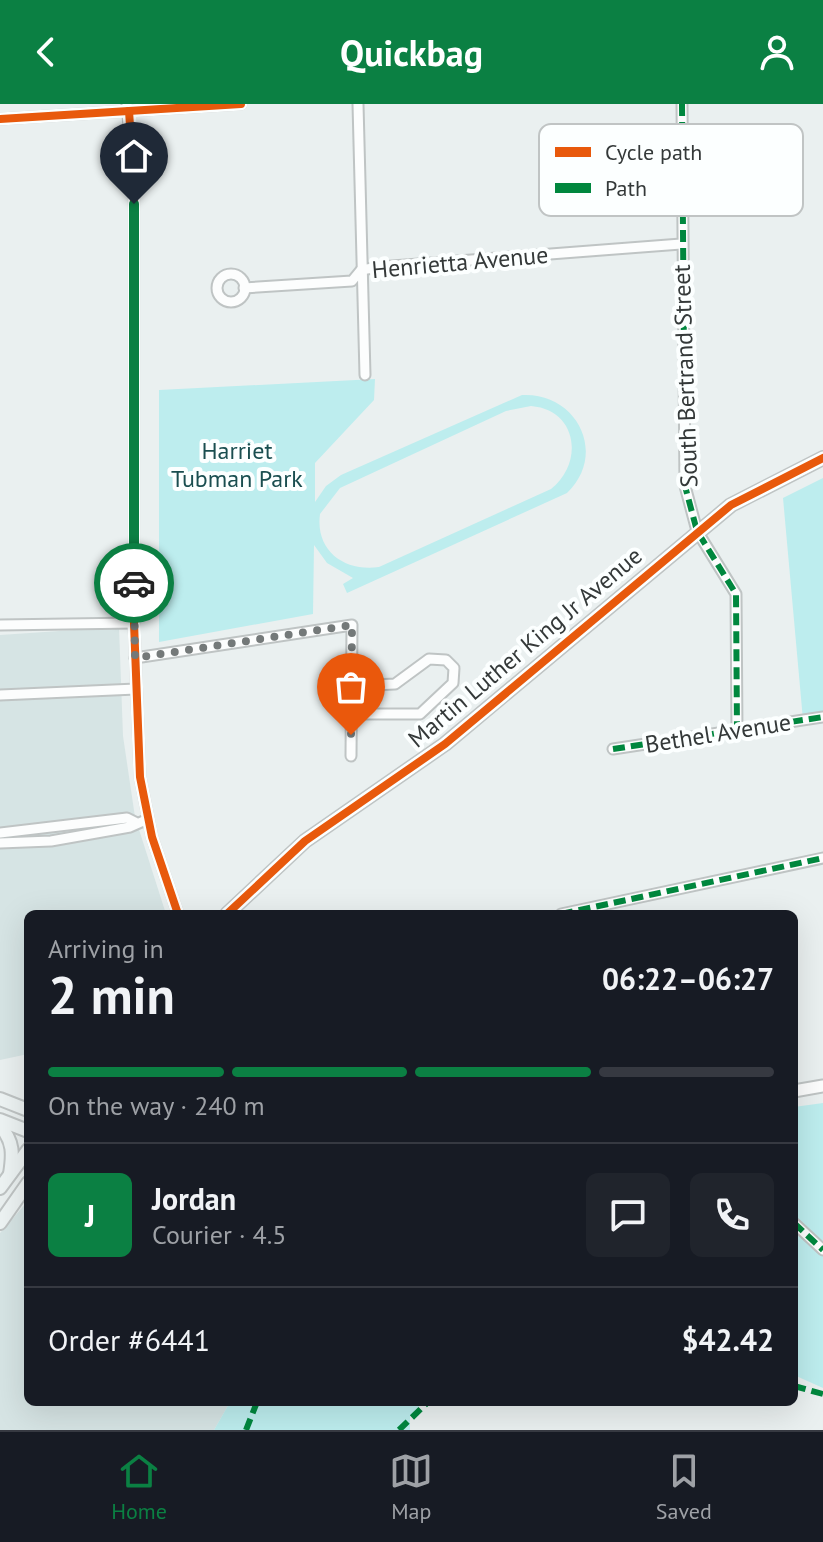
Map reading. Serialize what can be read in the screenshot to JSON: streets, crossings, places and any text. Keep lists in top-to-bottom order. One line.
{"streets":{"main road":["Martin Luther King Jr Avenue"],"street":["Henrietta Avenue","South Bertrand Street","Bethel Avenue"]},"crossings":[["Henrietta Avenue","South Bertrand Street"],["South Bertrand Street","Martin Luther King Jr Avenue"],["South Bertrand Street","Bethel Avenue"]],"parks":["Harriet Tubman Park"],"legend":["Cycle path","Path"],"page":{"header":"Quickbag","heading":["2 min","Arriving in","06:22–06:27"],"panel":["Jordan","Courier · 4.5","Order #6441","$42.42"],"bar":"On the way · 240 m","round":"J","tabs":["Home","Map","Saved"]}}
